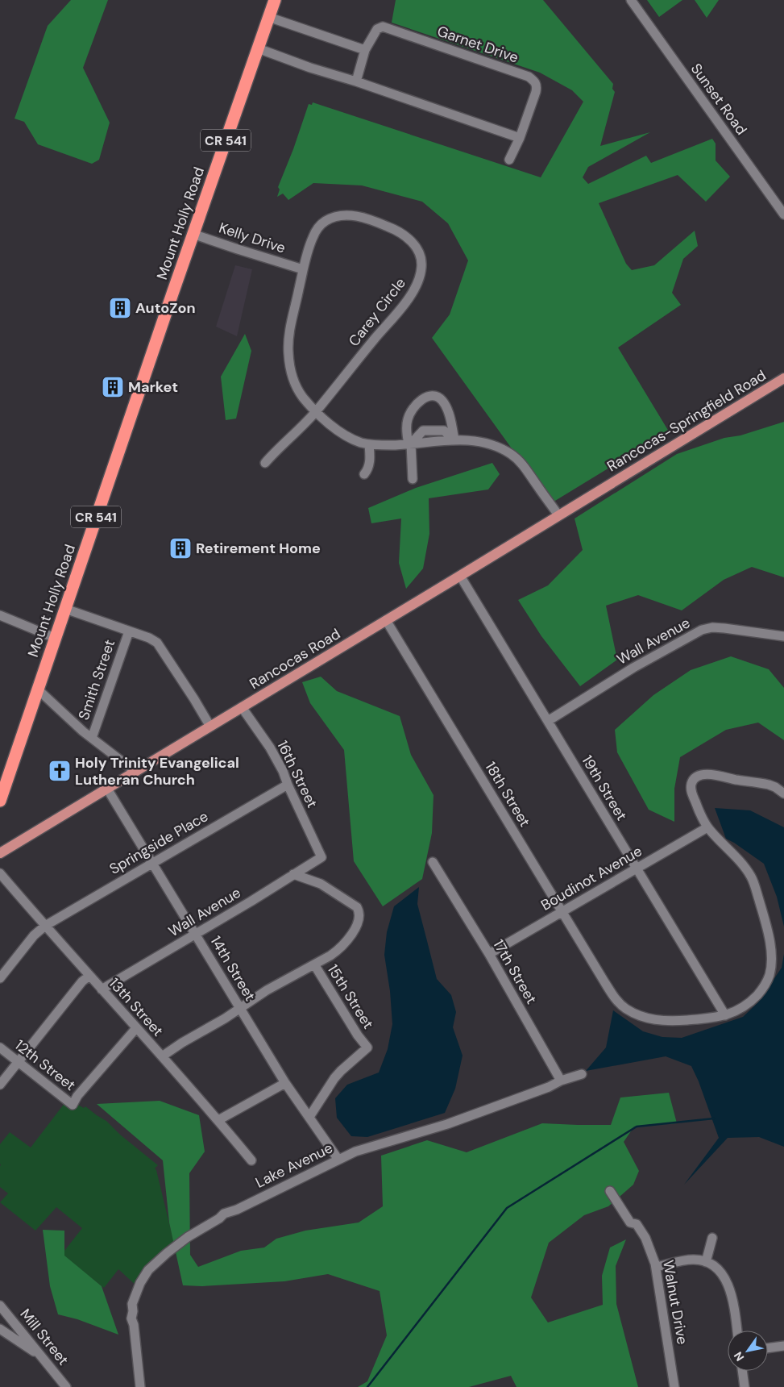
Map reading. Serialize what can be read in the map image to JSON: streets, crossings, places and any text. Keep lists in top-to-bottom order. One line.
{"streets":{"highway":["CR 541","Mount Holly Road"],"main road":["Rancocas-Springfield Road","Rancocas Road"],"street":["Garnet Drive","Sunset Road","Kelly Drive","Carey Circle","Wall Avenue","Smith Street","16th Street","19th Street","18th Street","Springside Place","Boudinot Avenue","14th Street","17th Street","15th Street","13th Street","12th Street","Lake Avenue","Walnut Drive","Mill Street"]},"crossings":[["Mount Holly Road","Kelly Drive"],["Kelly Drive","Carey Circle"],["Carey Circle","Rancocas Road"],["Rancocas-Springfield Road","Rancocas Road"],["Wall Avenue","16th Street"],["Wall Avenue","19th Street"],["Wall Avenue","14th Street"],["Wall Avenue","13th Street"],["Rancocas Road","16th Street"],["Rancocas Road","19th Street"],["Rancocas Road","18th Street"],["Rancocas Road","14th Street"],["16th Street","Springside Place"],["19th Street","18th Street"],["19th Street","Boudinot Avenue"],["18th Street","Boudinot Avenue"],["Springside Place","14th Street"],["Springside Place","13th Street"],["Boudinot Avenue","17th Street"],["14th Street","15th Street"],["14th Street","Lake Avenue"],["17th Street","Lake Avenue"],["13th Street","12th Street"]],"places":{"building":["AutoZon","Market","Retirement Home"],"church":["Holy Trinity Evangelical Lutheran Church"]},"north":"bottom left"}
